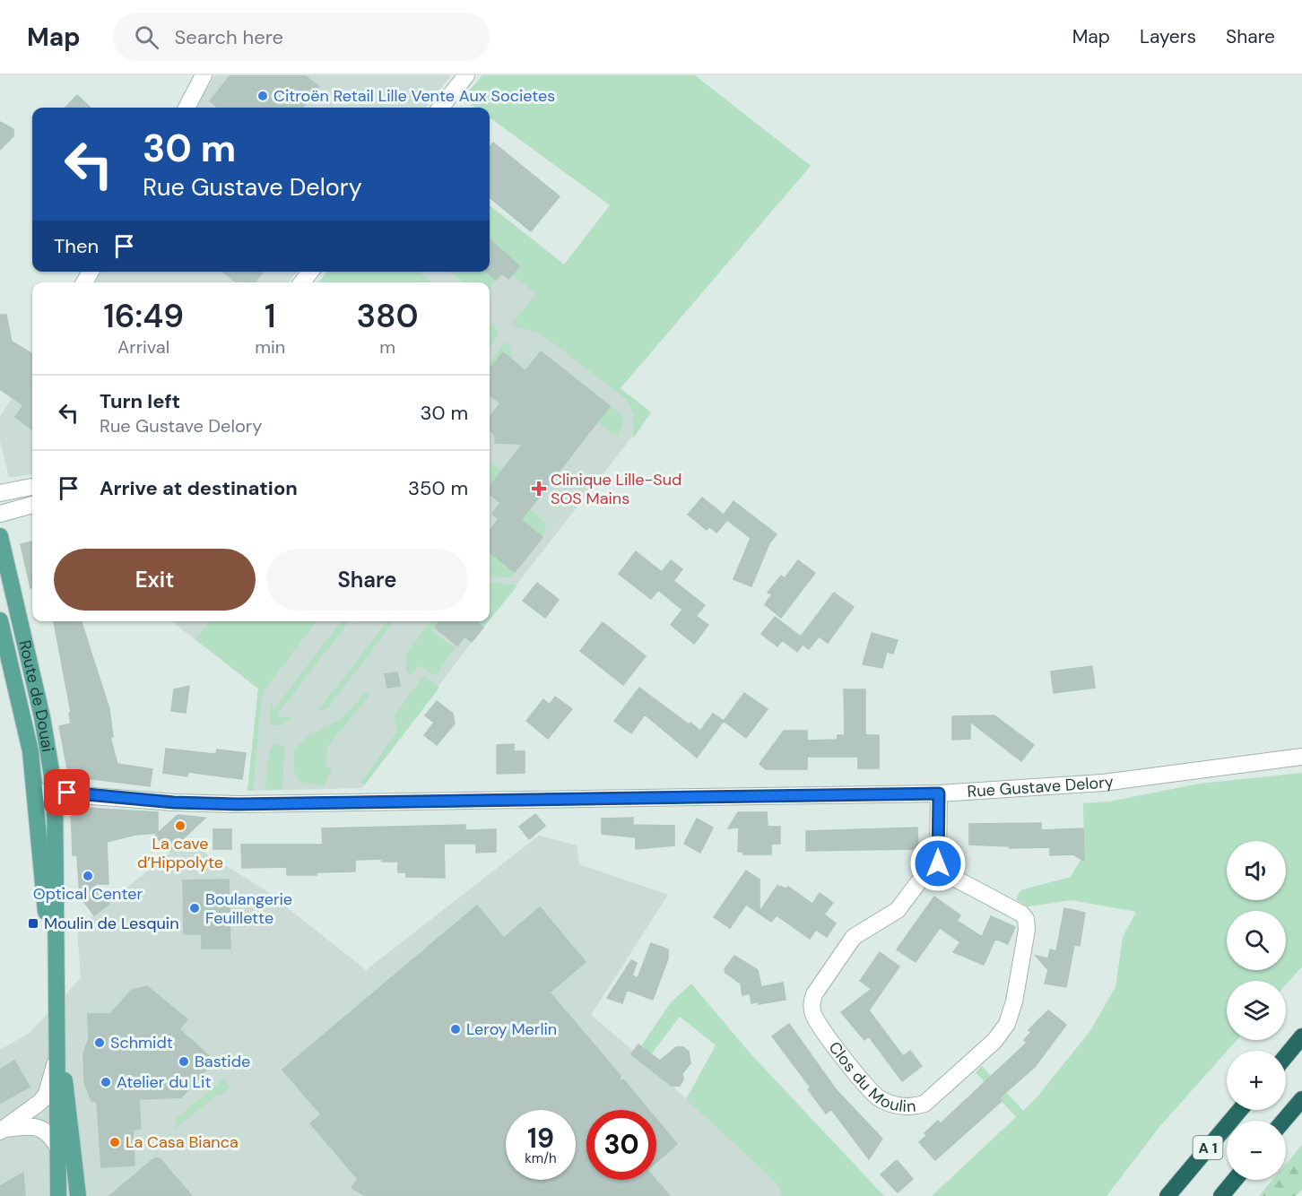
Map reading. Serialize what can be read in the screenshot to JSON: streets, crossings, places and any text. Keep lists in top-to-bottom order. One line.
{"streets":{"highway":["A 1"],"main road":["Route de Douai"],"street":["Rue Gustave Delory","Clos du Moulin"]},"crossings":[["Route de Douai","Rue Gustave Delory"]],"places":{"other":["Citroën Retail Lille Vente Aux Societes","La cave d’Hippolyte","Optical Center","Boulangerie Feuillette","Leroy Merlin","Schmidt","Bastide","Atelier du Lit","La Casa Bianca"],"health":["Clinique Lille-Sud SOS Mains"],"transit":["Moulin de Lesquin"]},"page":{"header":"Map","search":"Search here","nav":["Map","Layers","Share"],"turn":["30 m","Rue Gustave Delory"],"then":"Then","eta":["16:49","Arrival","1","min","380","m"],"list":[{"name":"Turn left","note":"Rue Gustave Delory","value":"30 m"},{"name":"Arrive at destination","value":"350 m"}],"buttons":["Exit","Share"],"map_buttons":["+","−"],"speed":"19 km/h","limit":"30"}}
